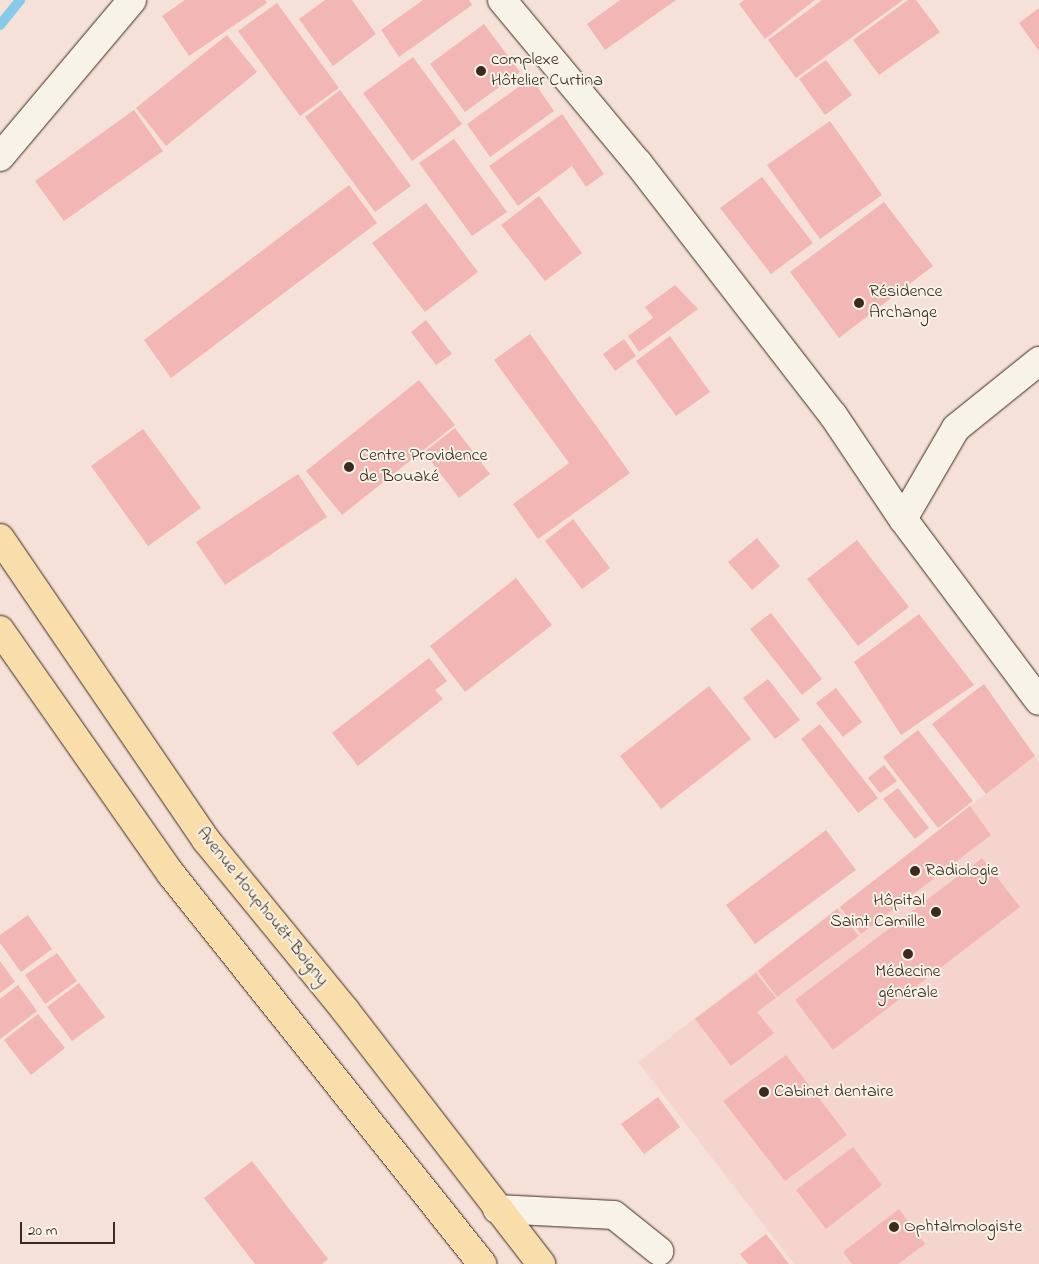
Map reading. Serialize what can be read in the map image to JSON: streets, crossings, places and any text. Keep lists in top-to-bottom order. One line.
{"streets":{"highway":["Avenue Houphouët-Boigny"]},"places":["complexe Hôtelier Curtina","Résidence Archange","Centre Providence de Bouaké","Radiologie","Hôpital Saint Camille","Médecine générale","Cabinet dentaire","Ophtalmologiste"],"scale_bar":"20 m"}
